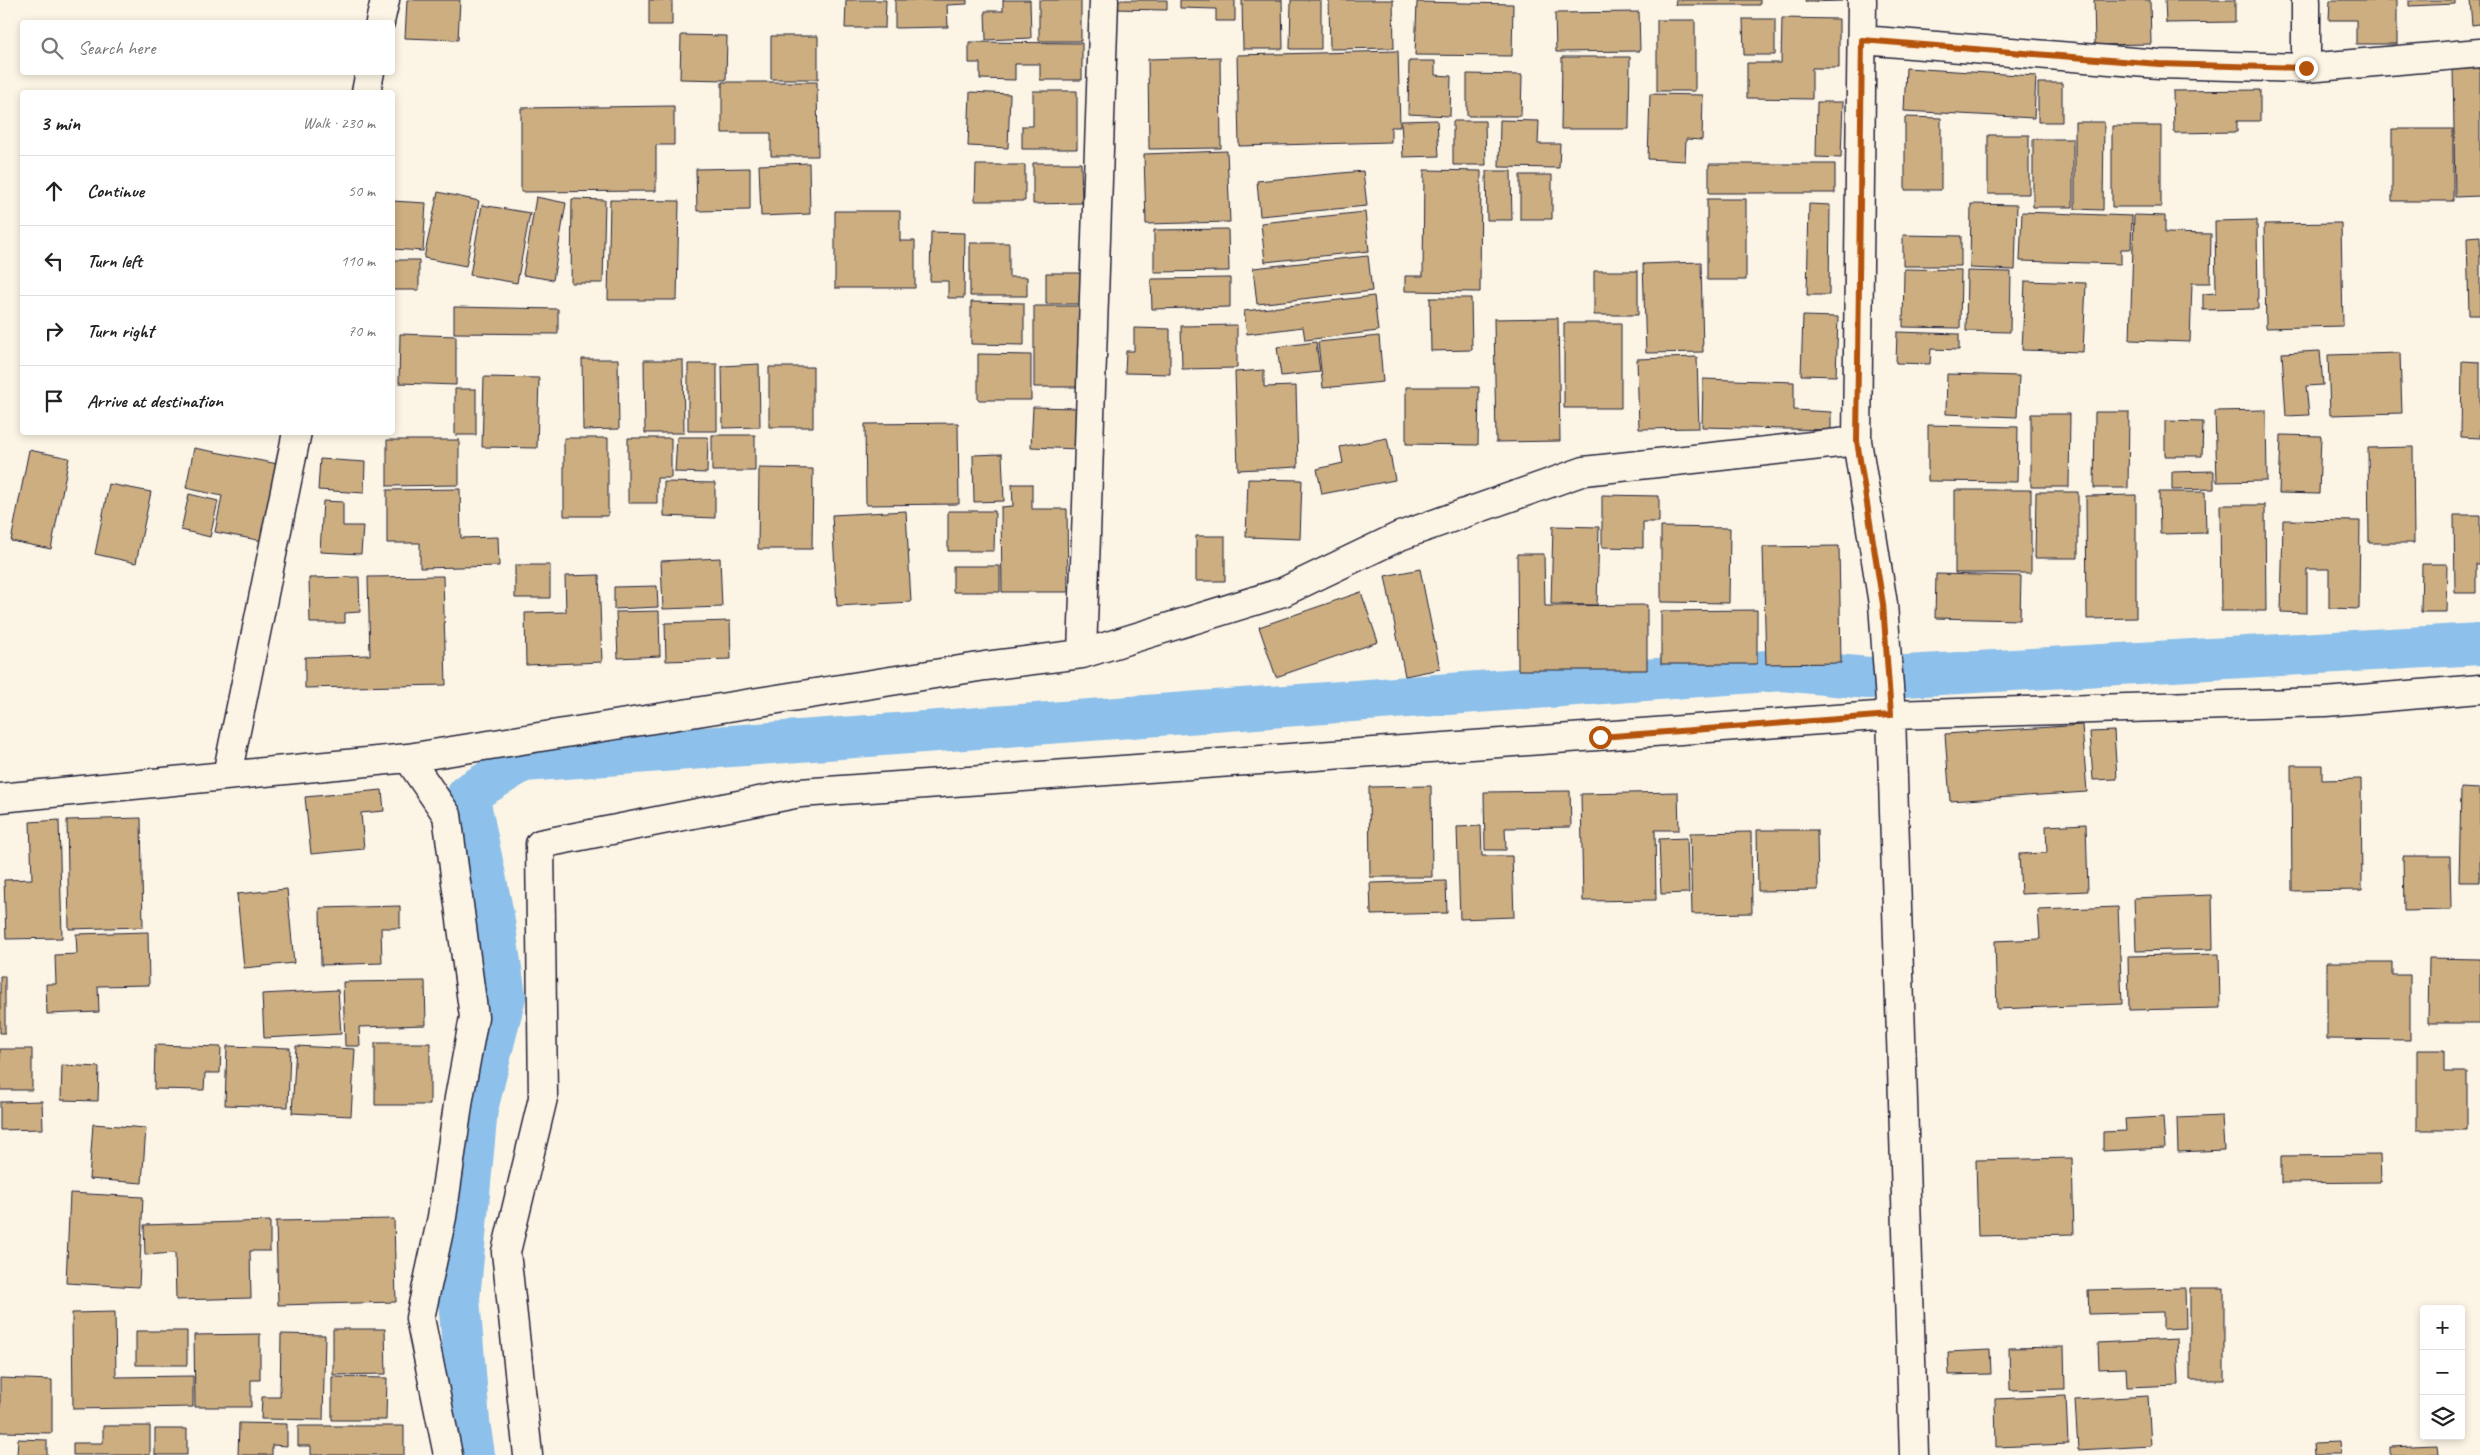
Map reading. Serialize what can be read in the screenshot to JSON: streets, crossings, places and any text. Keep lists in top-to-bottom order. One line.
{"page":{"search":"Search here","heading":["3 min","Walk · 230 m"],"list":[["Continue","50 m"],["Turn left","110 m"],["Turn right","70 m"],"Arrive at destination"],"map_buttons":["+","−"]}}
